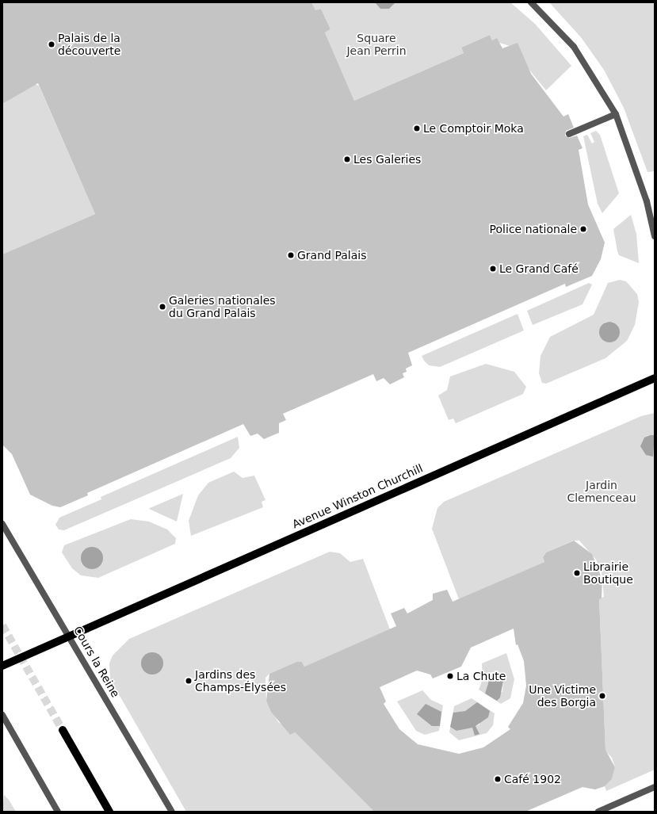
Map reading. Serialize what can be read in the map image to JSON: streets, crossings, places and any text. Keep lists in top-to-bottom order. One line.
{"streets":{"main road":["Avenue Winston Churchill"],"street":["Cours la Reine"]},"crossings":[["Avenue Winston Churchill","Cours la Reine"]],"parks":["Square Jean Perrin","Jardin Clemenceau"],"places":["Palais de la découverte","Le Comptoir Moka","Les Galeries","Police nationale","Grand Palais","Le Grand Café","Galeries nationales du Grand Palais","Librairie Boutique","La Chute","Jardins des Champs-Élysées","Une Victime des Borgia","Café 1902"]}
